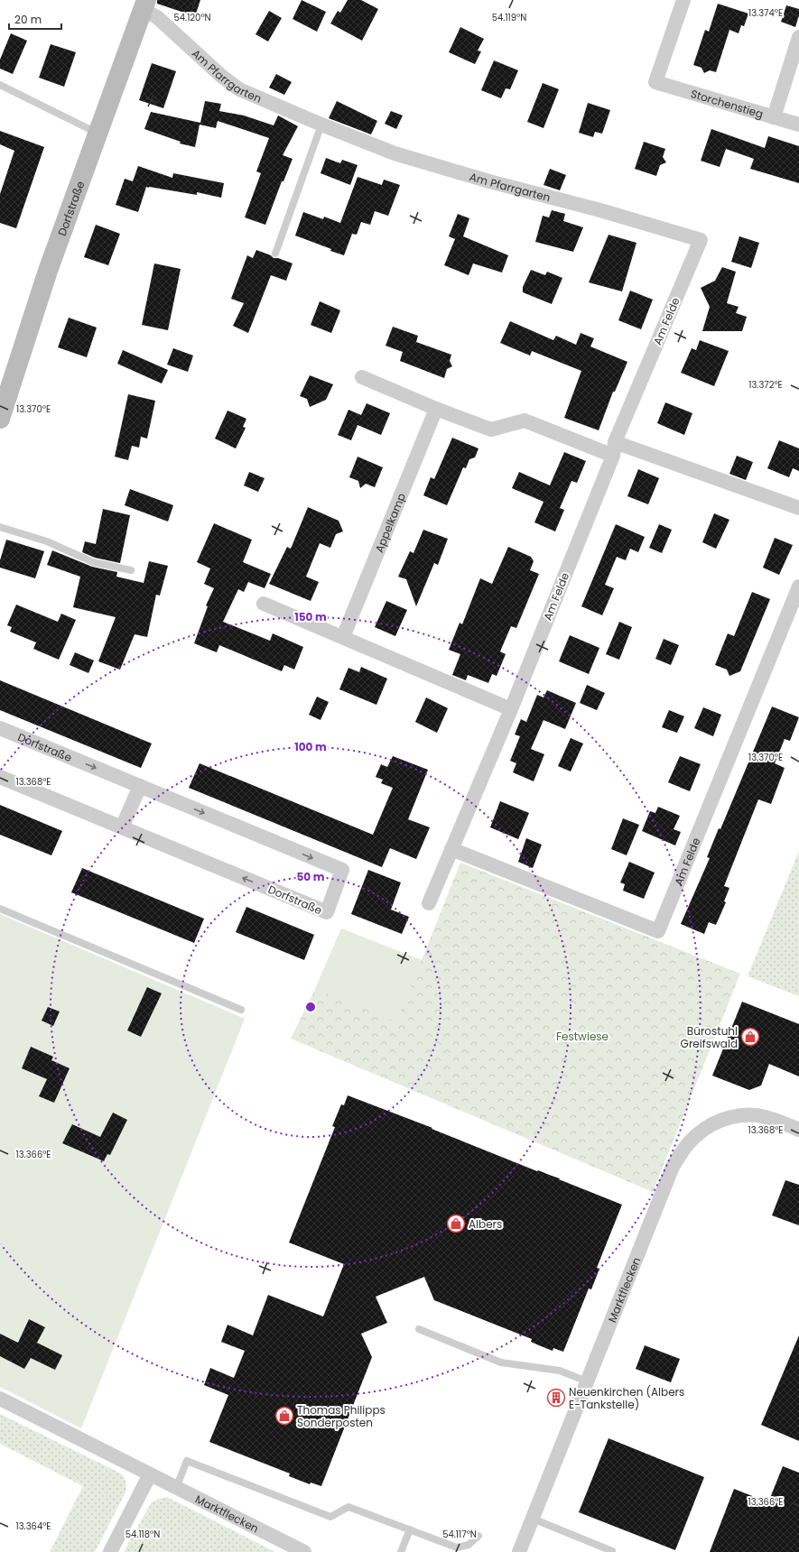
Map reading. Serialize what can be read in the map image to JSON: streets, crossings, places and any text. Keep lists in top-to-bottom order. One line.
{"streets":{"street":["Am Pfarrgarten","Storchenstieg","Dorfstraße","Am Felde","Appelkamp","Marktflecken"]},"crossings":[["Am Pfarrgarten","Dorfstraße"],["Am Pfarrgarten","Am Felde"]],"parks":["Festwiese"],"places":{"shop":["Bürostuhl Greifswald","Albers","Thomas Philipps Sonderposten"],"building":["Neuenkirchen (Albers E-Tankstelle)"]},"scale_bar":"20 m","coordinates":["13.374°E","54.119°N","54.120°N","13.372°E","13.370°E","13.368°E","13.366°E","13.364°E","54.118°N","54.117°N"],"rings":["150 m","100 m","50 m"]}
